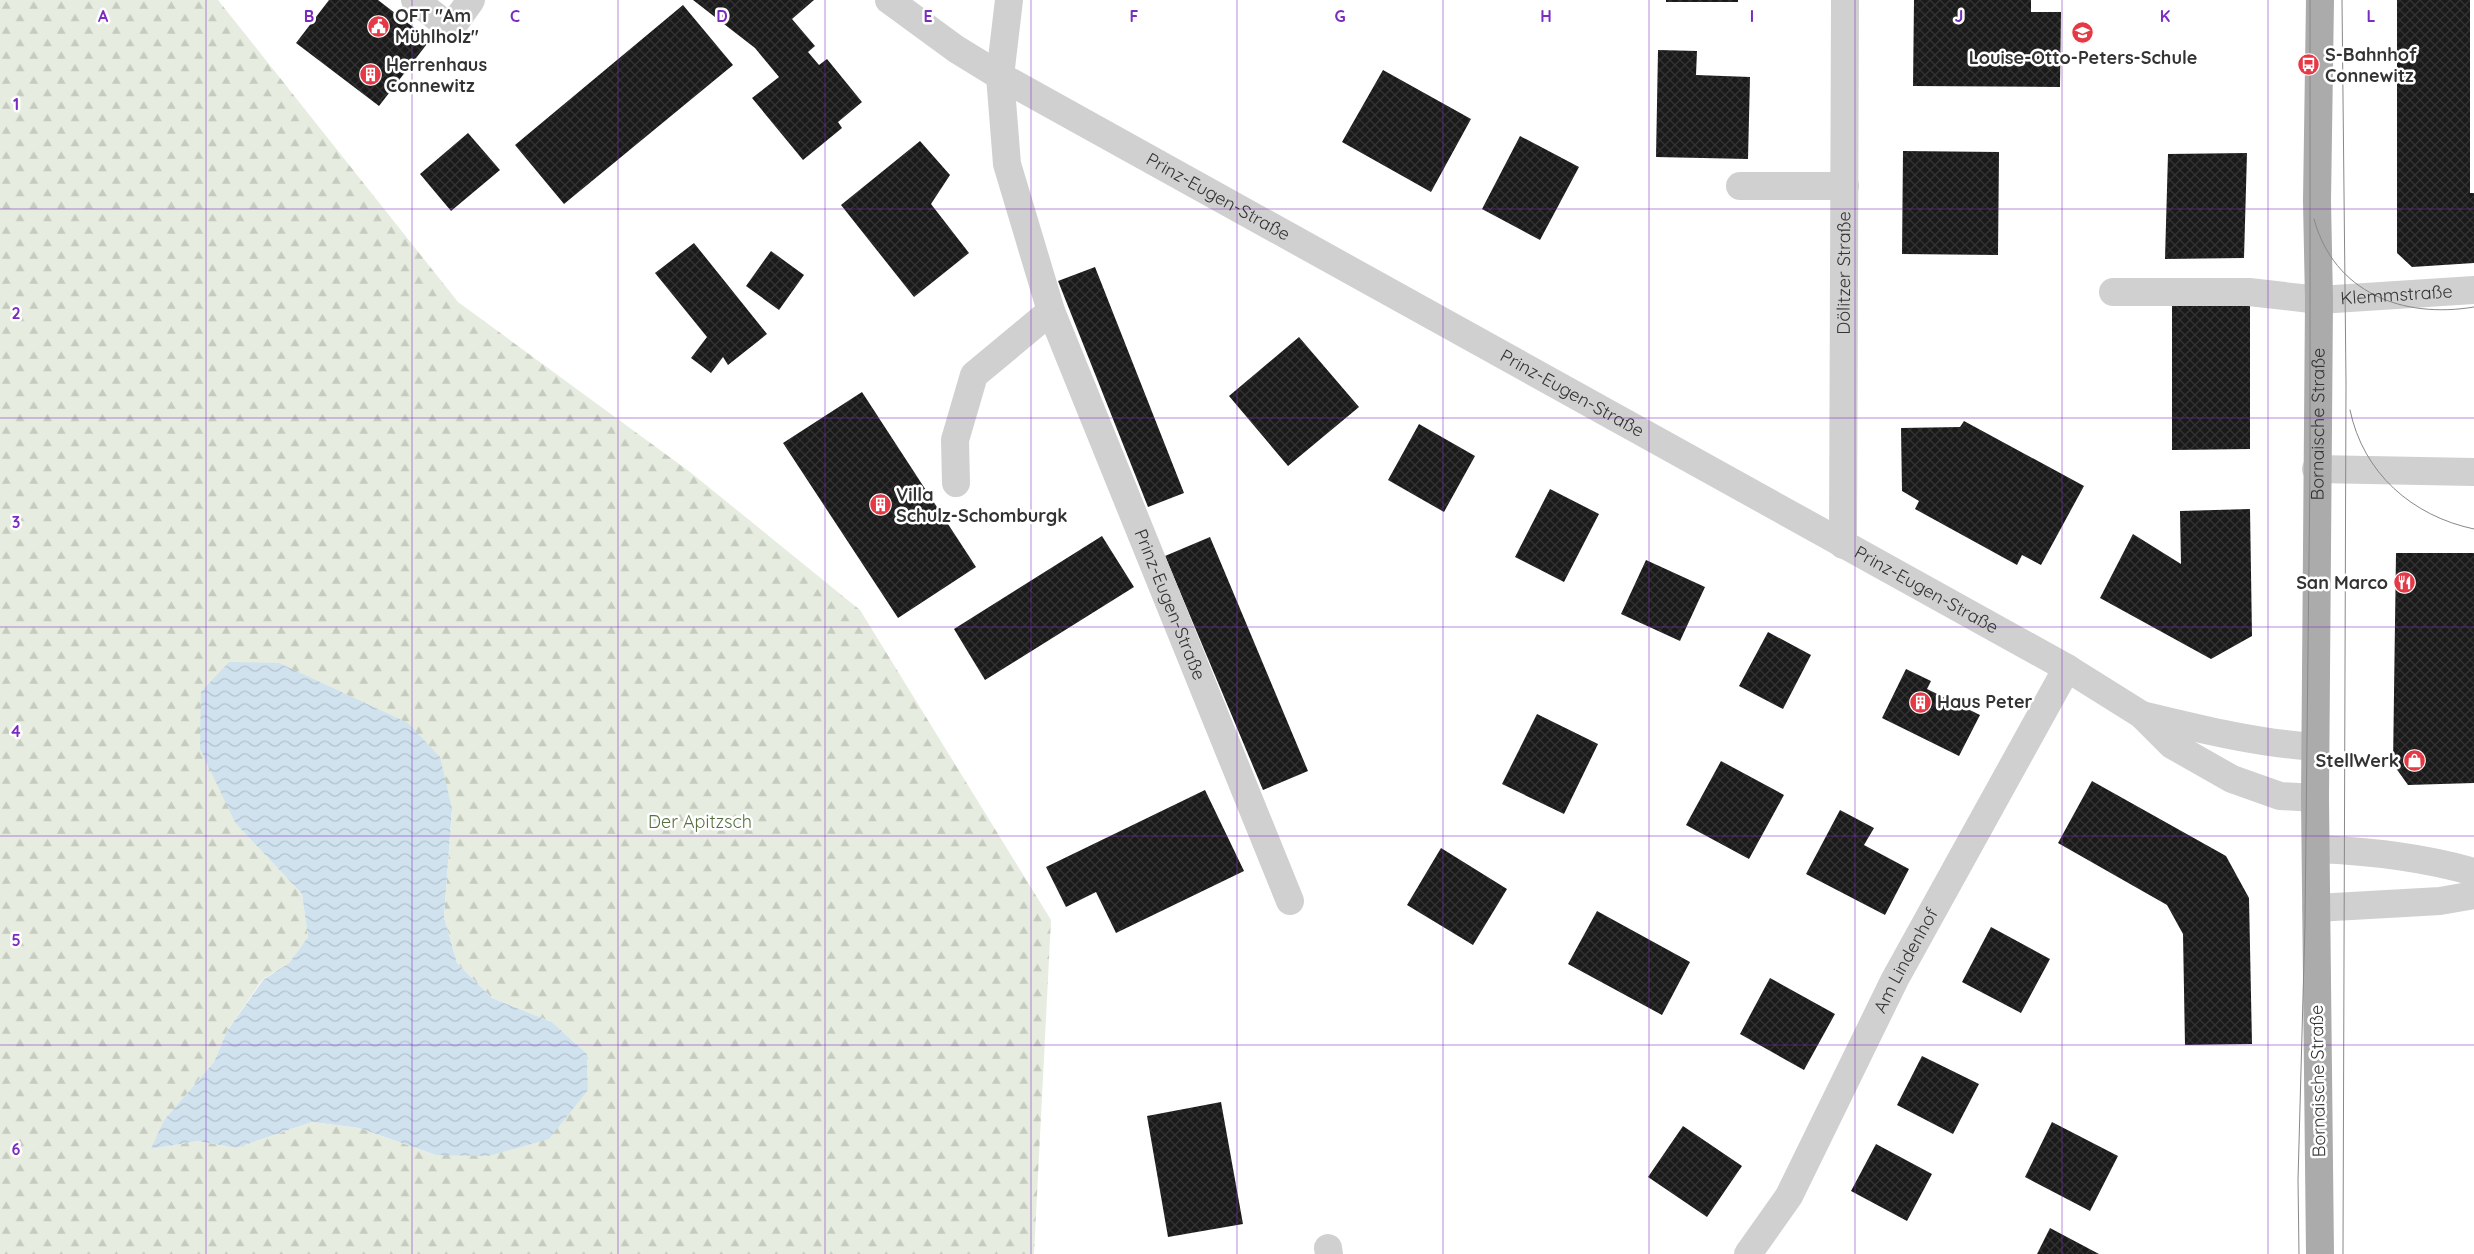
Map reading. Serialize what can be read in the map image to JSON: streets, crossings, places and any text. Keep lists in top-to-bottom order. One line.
{"streets":{"main road":["Bornaische Straße"],"street":["Prinz-Eugen-Straße","Dölitzer Straße","Klemmstraße","Am Lindenhof"]},"crossings":[["Prinz-Eugen-Straße","Dölitzer Straße"],["Prinz-Eugen-Straße","Bornaische Straße"],["Prinz-Eugen-Straße","Am Lindenhof"],["Klemmstraße","Bornaische Straße"]],"parks":["Der Apitzsch"],"places":{"public building":["OFT \"Am Mühlholz\""],"school or university":["Louise-Otto-Peters-Schule"],"bus stop":["S-Bahnhof Connewitz"],"building":["Herrenhaus Connewitz","Villa Schulz-Schomburgk","Haus Peter"],"restaurant":["San Marco"],"shop":["StellWerk"]},"grid":{"columns":["A","B","C","D","E","F","G","H","I","J","K","L"],"rows":["1","2","3","4","5","6"]}}
